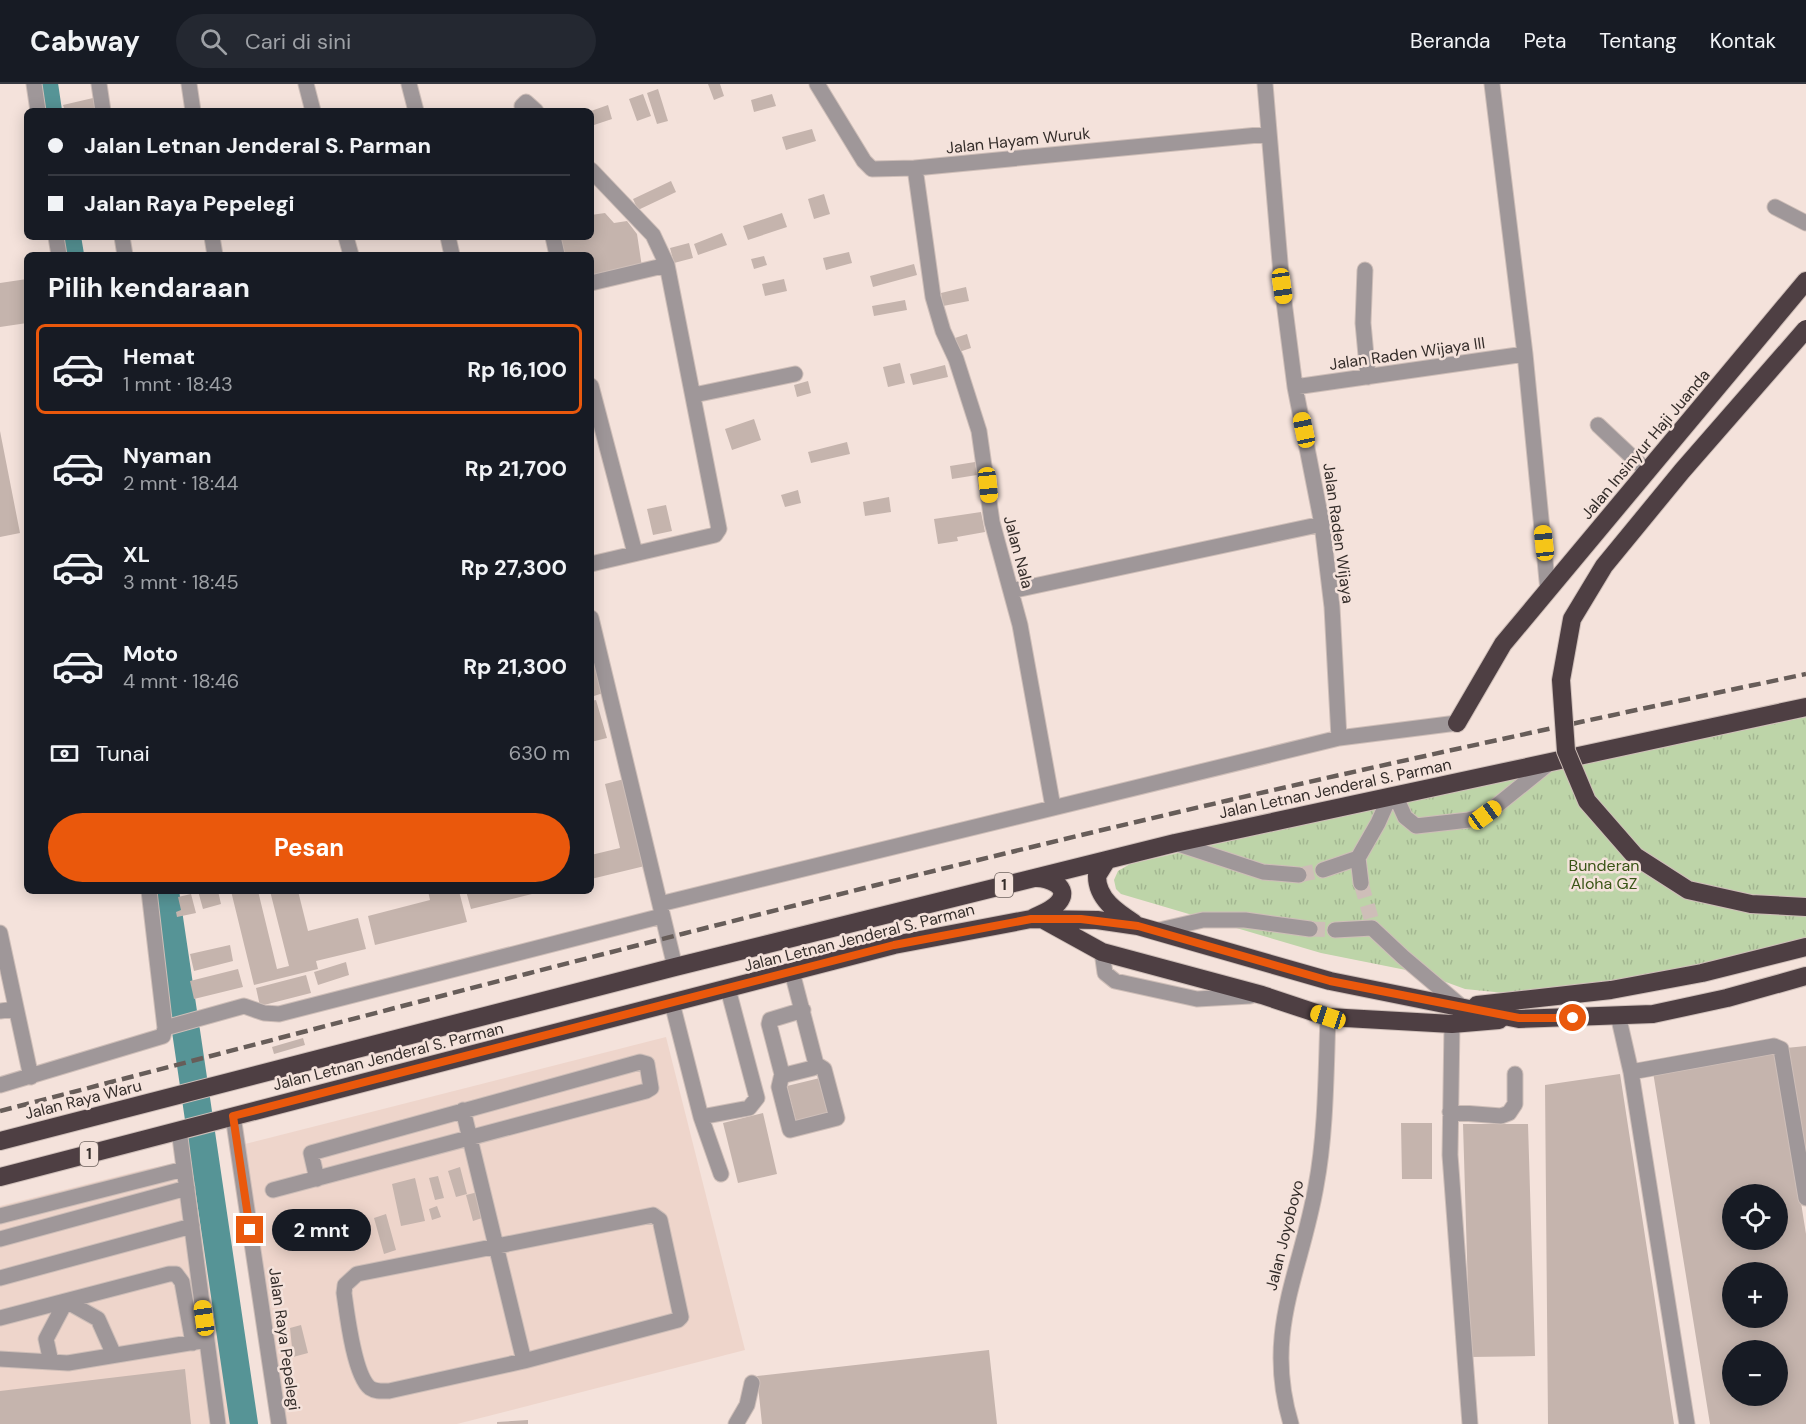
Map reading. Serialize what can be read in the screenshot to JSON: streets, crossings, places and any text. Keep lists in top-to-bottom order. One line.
{"streets":{"highway":["Jalan Insinyur Haji Juanda","Jalan Letnan Jenderal S. Parman","1","Jalan Raya Waru"],"street":["Jalan Hayam Wuruk","Jalan Raden Wijaya III","Jalan Raden Wijaya","Jalan Nala","Jalan Joyoboyo","Jalan Raya Pepelegi"]},"crossings":[["Jalan Hayam Wuruk","Jalan Raden Wijaya"],["Jalan Hayam Wuruk","Jalan Nala"],["Jalan Raden Wijaya III","Jalan Raden Wijaya"],["Jalan Letnan Jenderal S. Parman","Jalan Raya Waru"],["Jalan Letnan Jenderal S. Parman","Jalan Raya Pepelegi"]],"parks":["Bunderan Aloha GZ"],"page":{"header":"Cabway","search":"Cari di sini","nav":["Beranda","Peta","Tentang","Kontak"],"banner":["Jalan Letnan Jenderal S. Parman","Jalan Raya Pepelegi"],"heading":"Pilih kendaraan","list":[{"name":"Hemat","note":"1 mnt · 18:43","value":"Rp 16,100"},{"name":"Nyaman","note":"2 mnt · 18:44","value":"Rp 21,700"},{"name":"XL","note":"3 mnt · 18:45","value":"Rp 27,300"},{"name":"Moto","note":"4 mnt · 18:46","value":"Rp 21,300"}],"pay":["Tunai","630 m"],"buttons":"Pesan","map_buttons":["+","−"],"bubble":"2 mnt"}}
